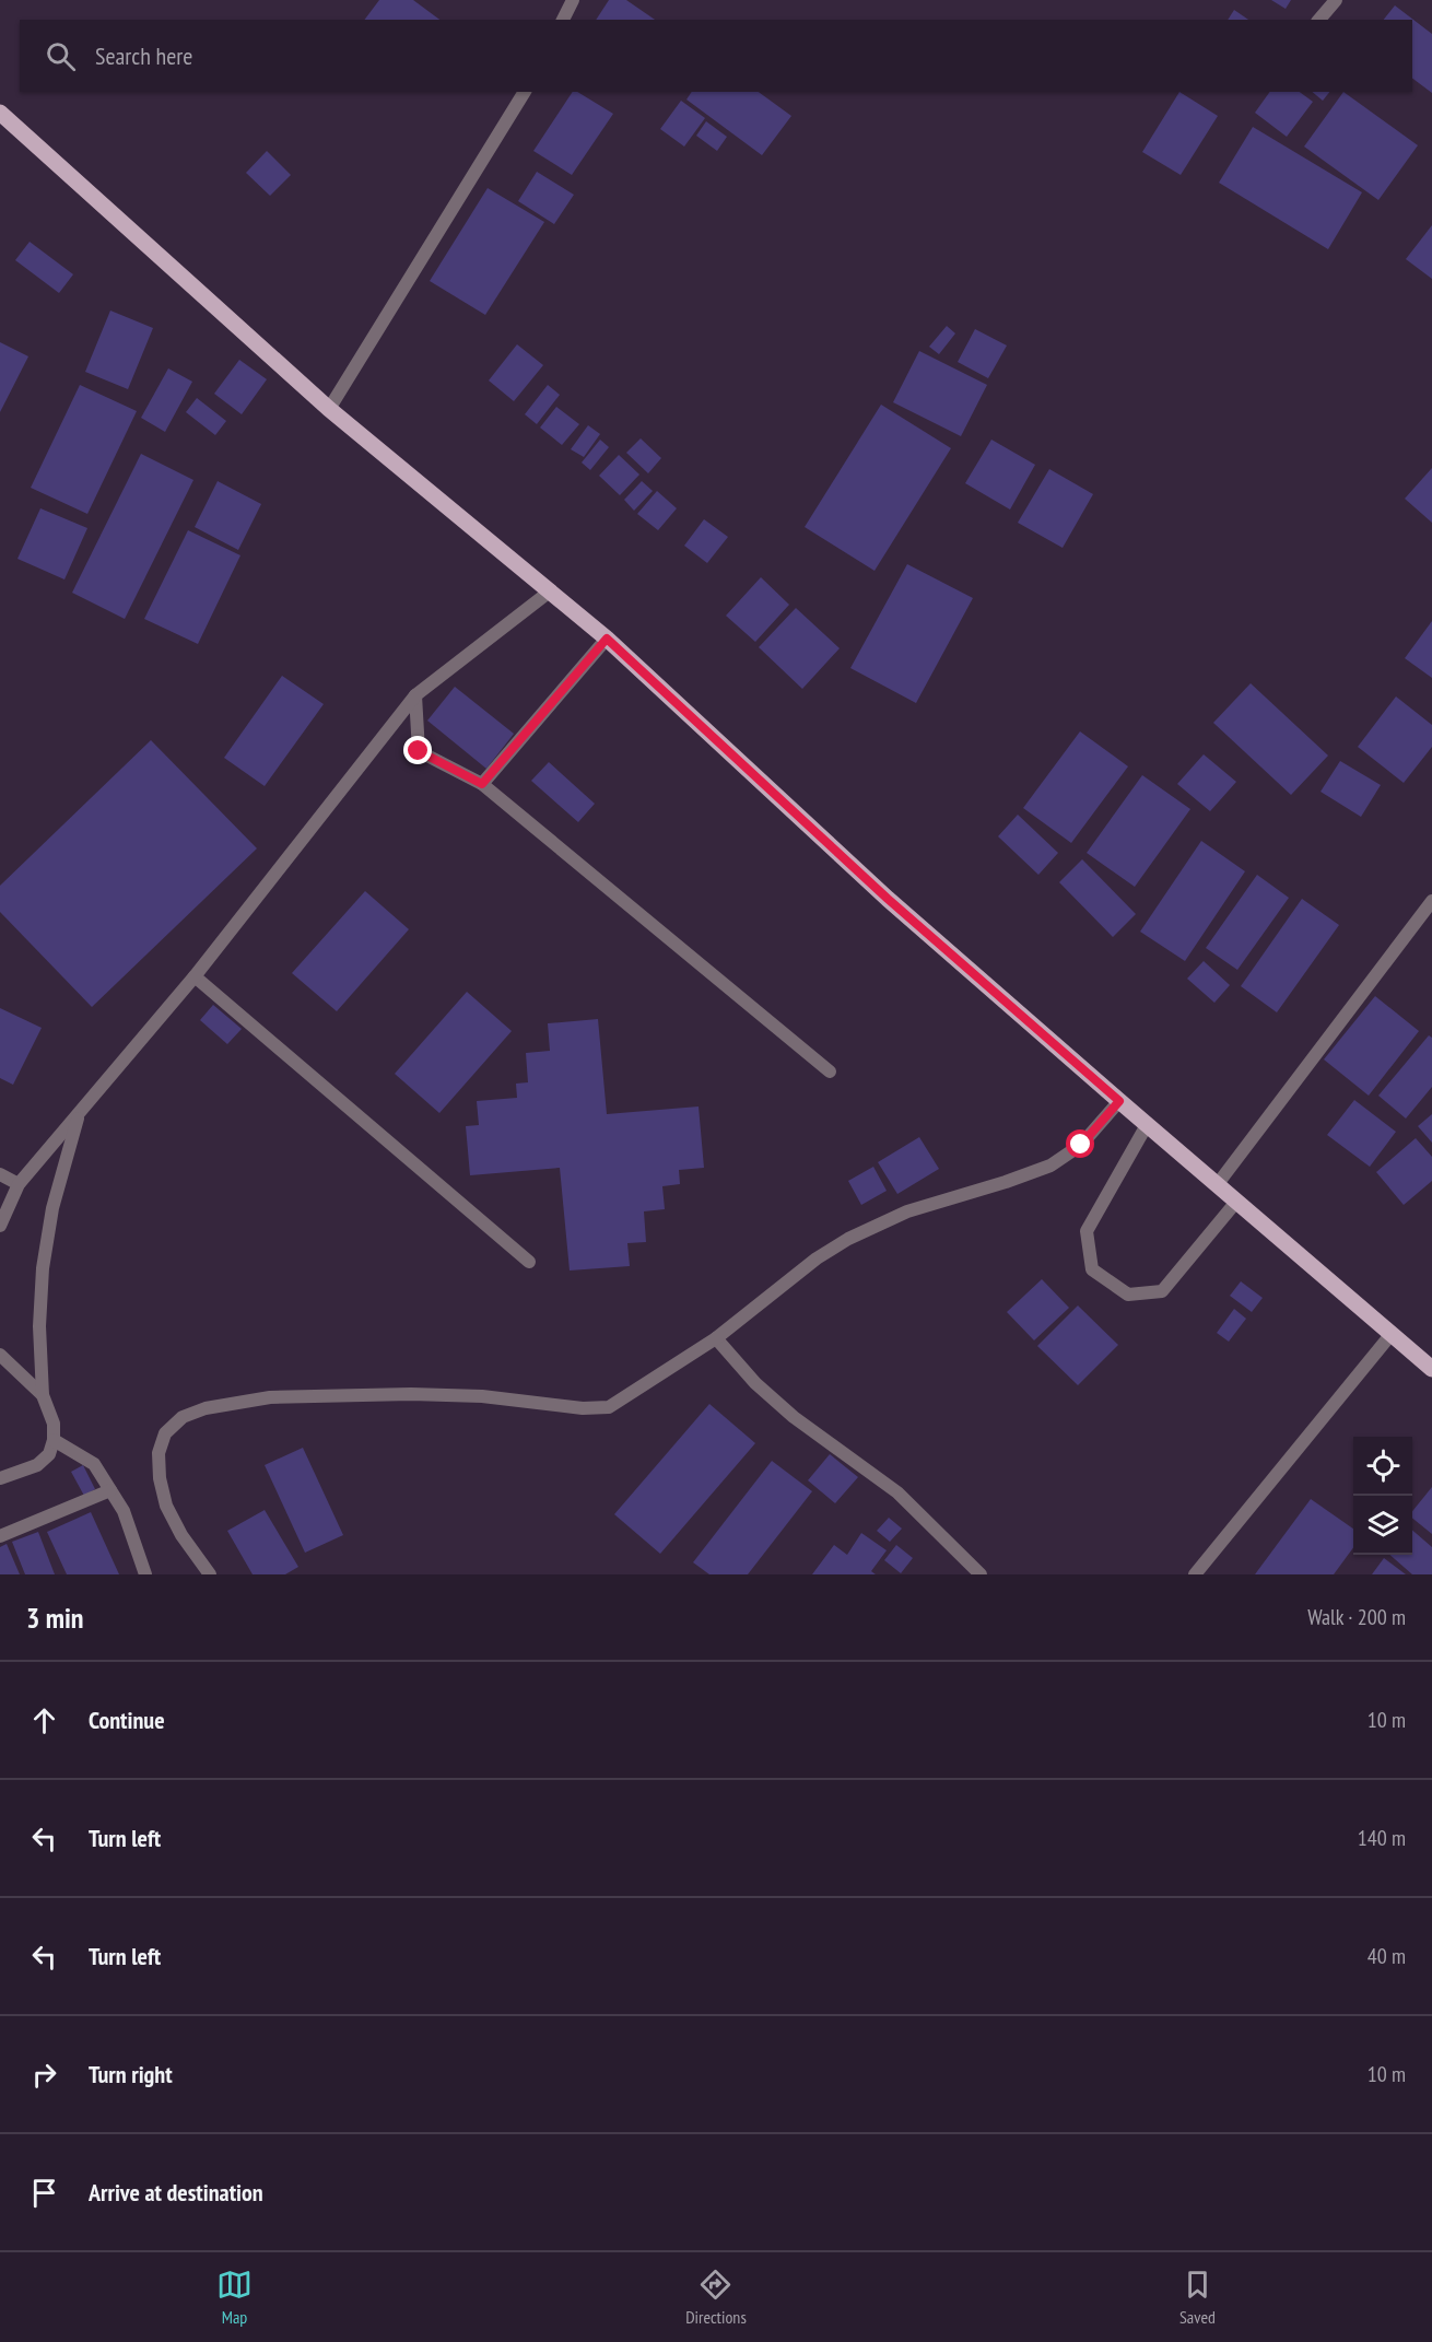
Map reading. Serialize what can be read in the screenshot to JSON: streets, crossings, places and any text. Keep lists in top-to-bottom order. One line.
{"page":{"search":"Search here","heading":["3 min","Walk · 200 m"],"list":[["Continue","10 m"],["Turn left","140 m"],["Turn left","40 m"],["Turn right","10 m"],"Arrive at destination"],"nav":["Map","Directions","Saved"]}}
